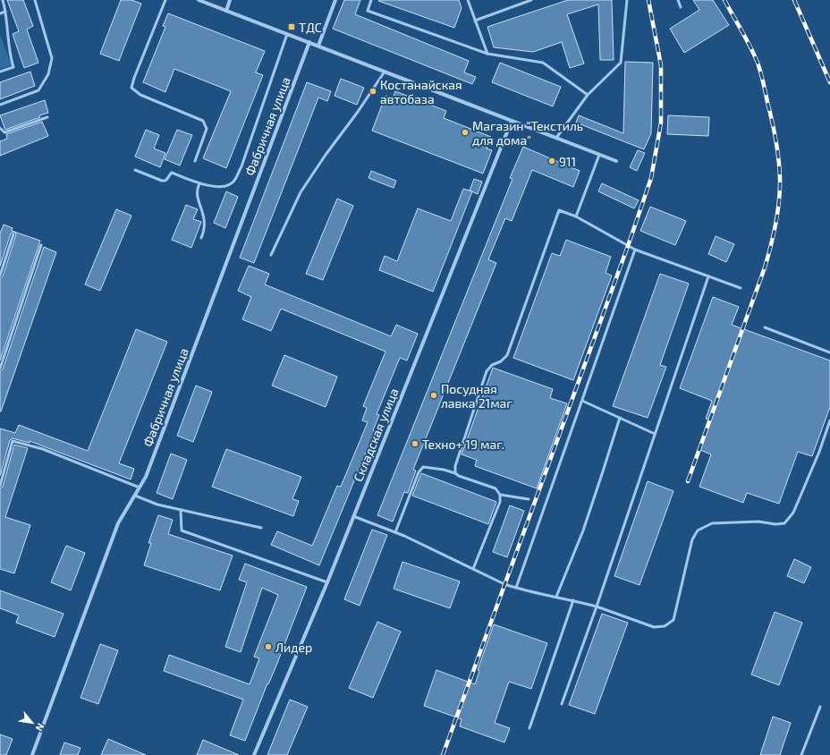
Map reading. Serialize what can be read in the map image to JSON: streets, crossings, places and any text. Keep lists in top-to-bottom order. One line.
{"streets":{"street":["Фабричная улица","Складская улица"]},"places":{"transit":["ТДС"],"other":["Костанайская автобаза","Магазин \"Текстиль для дома\"","911","Посудная лавка 21маг","Техно+ 19 маг.","Лидер"]},"north":"bottom right"}
